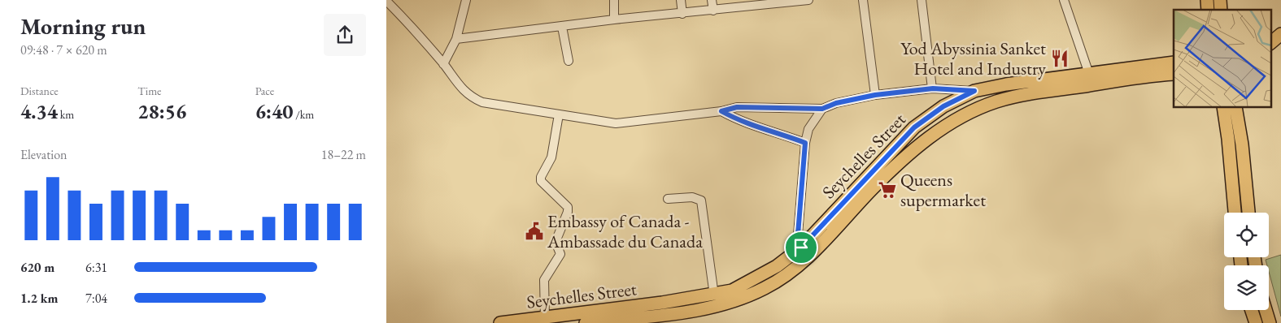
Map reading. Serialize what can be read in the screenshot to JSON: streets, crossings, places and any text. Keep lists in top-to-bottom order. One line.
{"streets":{"main road":["Seychelles Street"]},"places":{"restaurant":["Yod Abyssinia Sanket Hotel and Industry"],"supermarket":["Queens supermarket"],"public building":["Embassy of Canada - Ambassade du Canada"]},"page":{"heading":["Morning run","09:48 · 7 × 620 m"],"stats":[["Distance","4.34 km"],["Time","28:56"],["Pace","6:40 /km"]],"chart":["Elevation","18–22 m"],"list":[{"name":"620 m","note":"6:31"},{"name":"1.2 km","note":"7:04"}]}}
